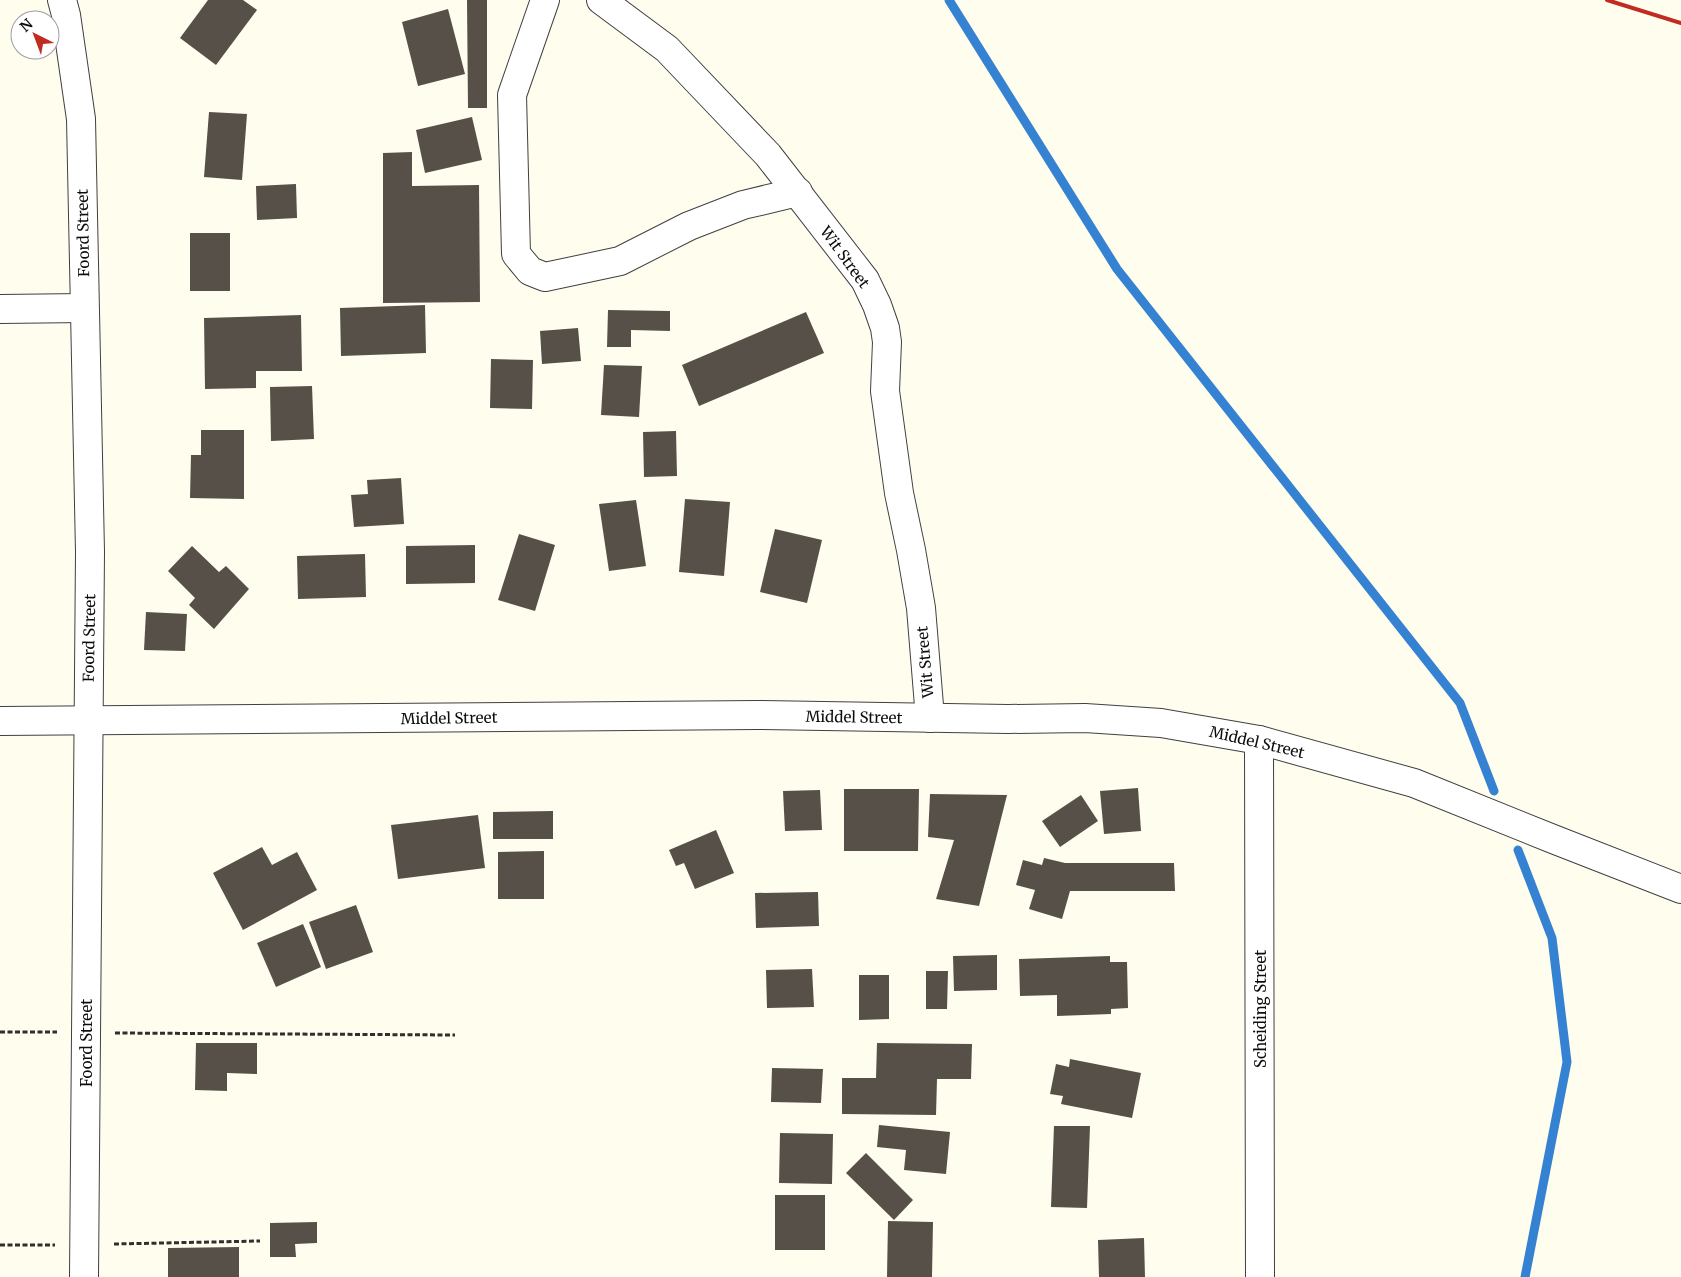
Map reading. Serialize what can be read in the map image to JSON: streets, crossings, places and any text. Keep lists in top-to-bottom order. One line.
{"streets":{"street":["Foord Street","Wit Street","Middel Street","Scheiding Street"]},"crossings":[["Foord Street","Middel Street"],["Wit Street","Middel Street"],["Middel Street","Scheiding Street"]],"north":"top left"}
